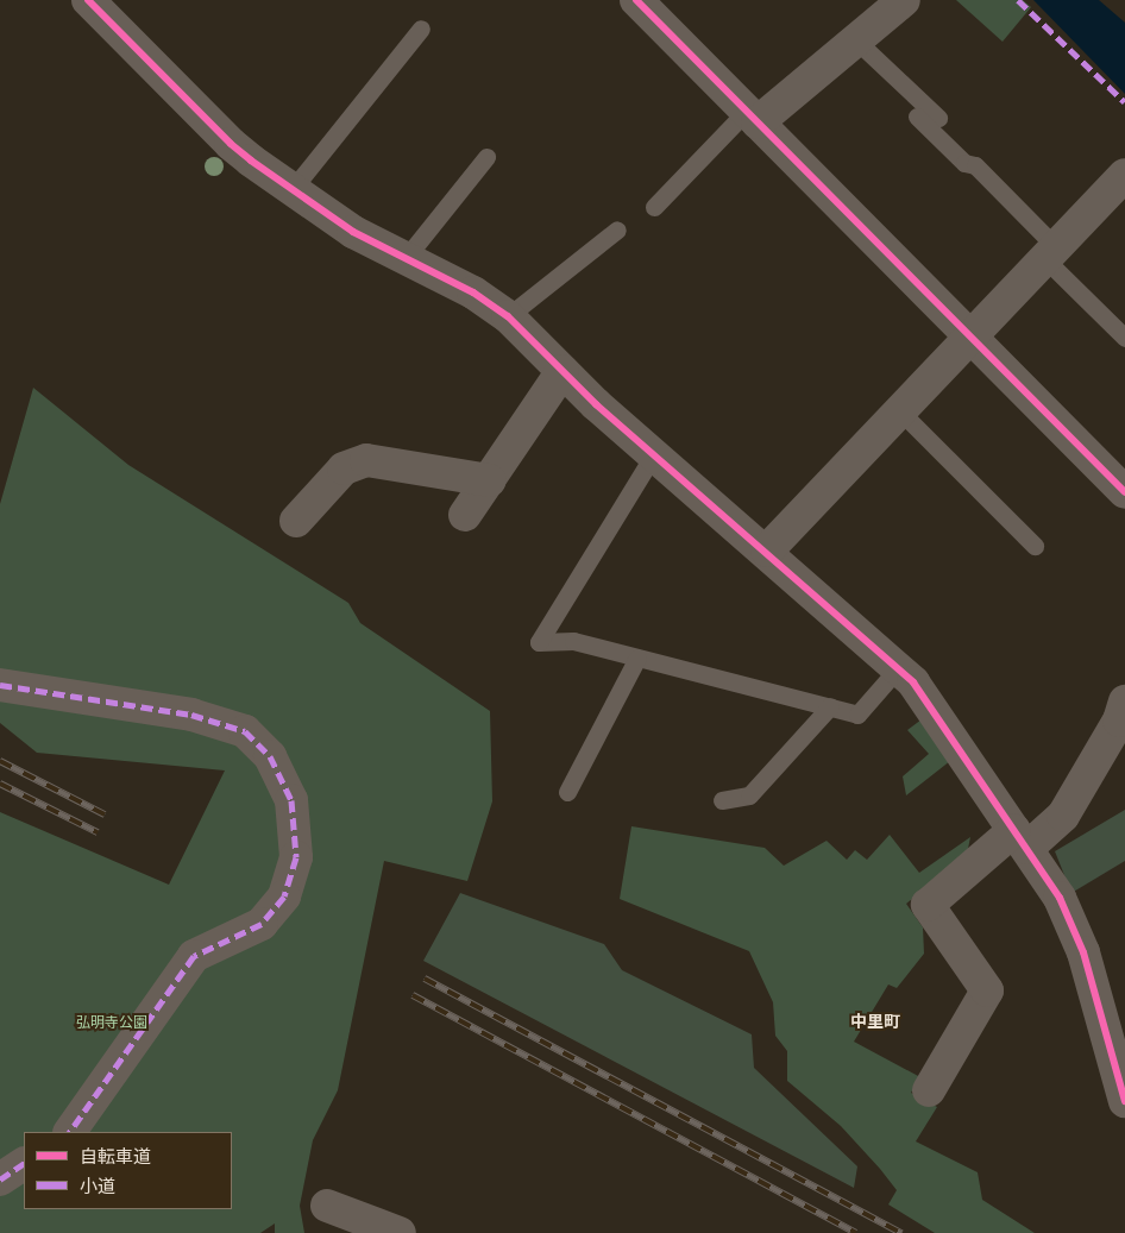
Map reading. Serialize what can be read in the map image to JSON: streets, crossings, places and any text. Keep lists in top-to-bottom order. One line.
{"districts":["中里町"],"parks":["弘明寺公園"],"legend":["自転車道","小道"]}
